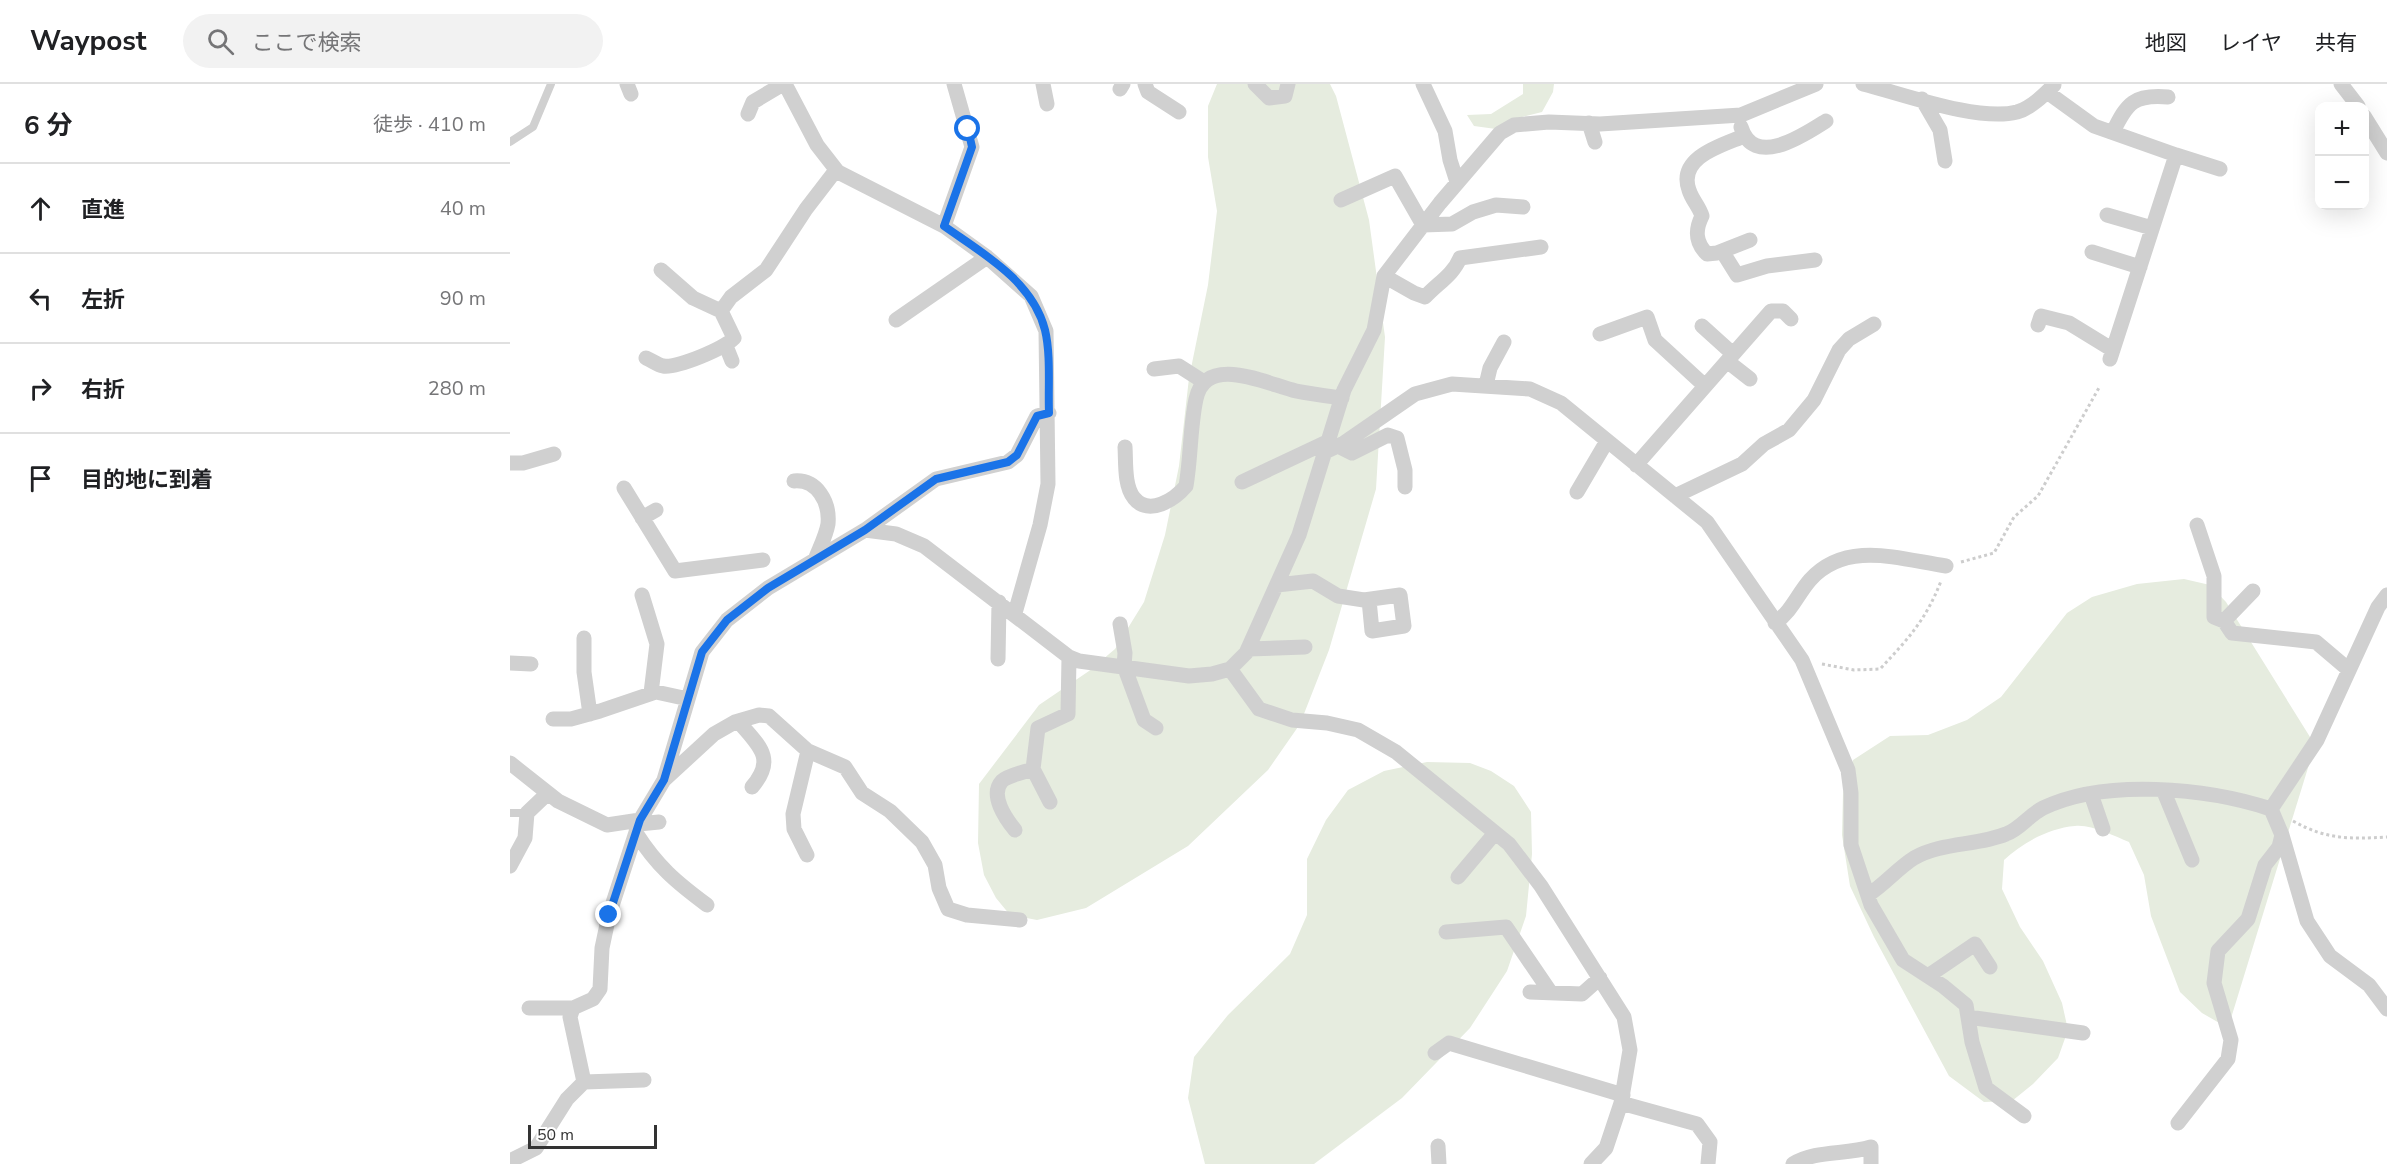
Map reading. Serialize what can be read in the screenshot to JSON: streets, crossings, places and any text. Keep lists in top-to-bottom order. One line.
{"scale_bar":"50 m","page":{"header":"Waypost","search":"ここで検索","nav":["地図","レイヤ","共有"],"heading":["6 分","徒歩 · 410 m"],"map_buttons":["+","−"],"list":[["直進","40 m"],["左折","90 m"],["右折","280 m"],"目的地に到着"],"scale":"50 m"}}
